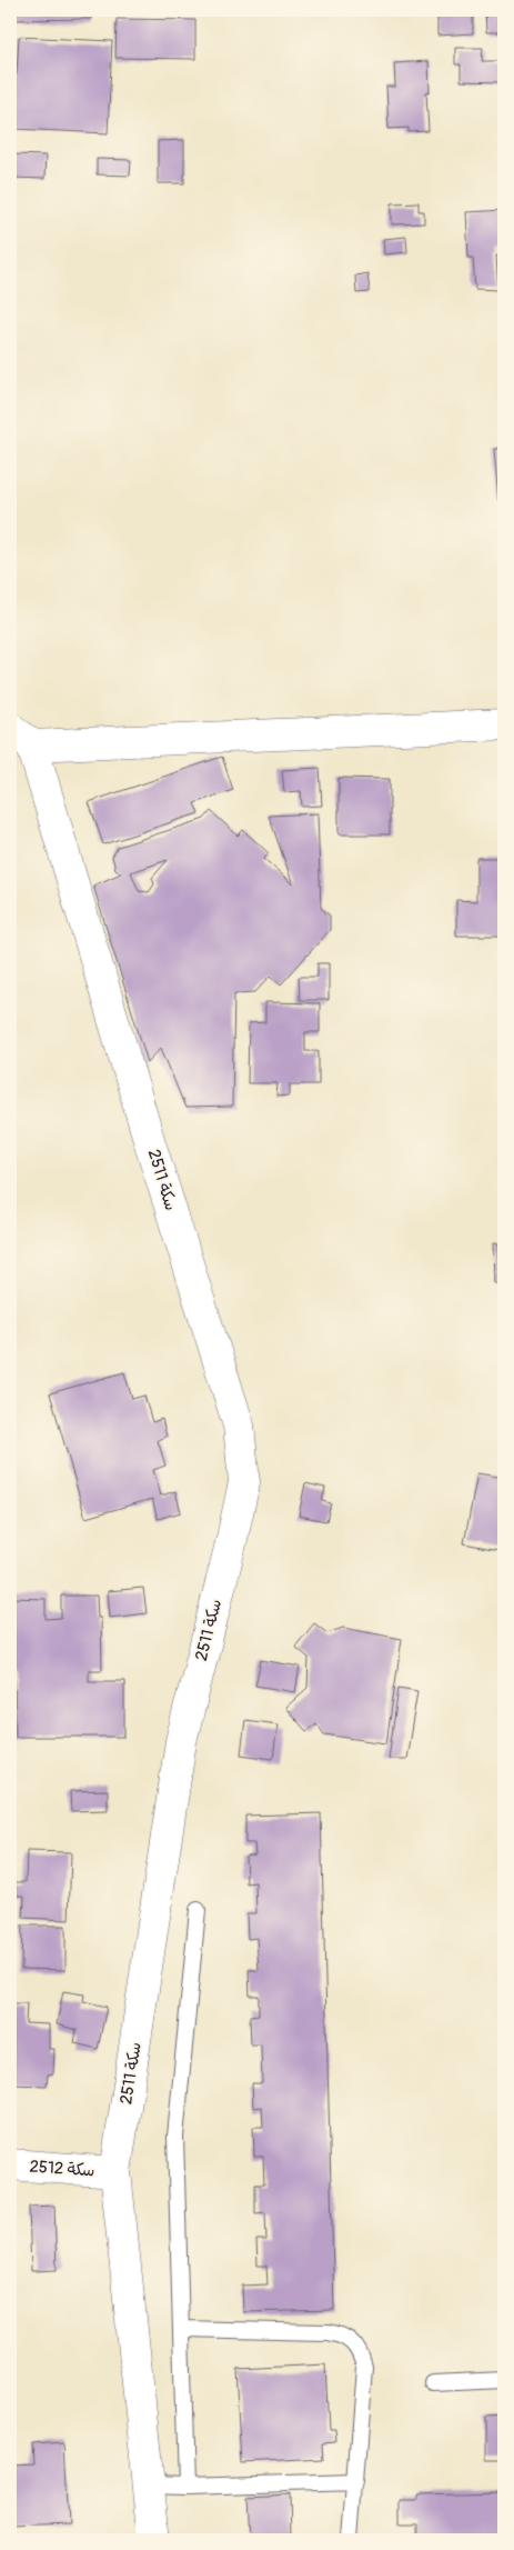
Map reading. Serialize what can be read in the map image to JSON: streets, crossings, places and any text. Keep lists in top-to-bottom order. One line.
{"streets":{"street":["سكة 2511","سكة 2512"]},"crossings":[["سكة 2511","سكة 2512"]]}
